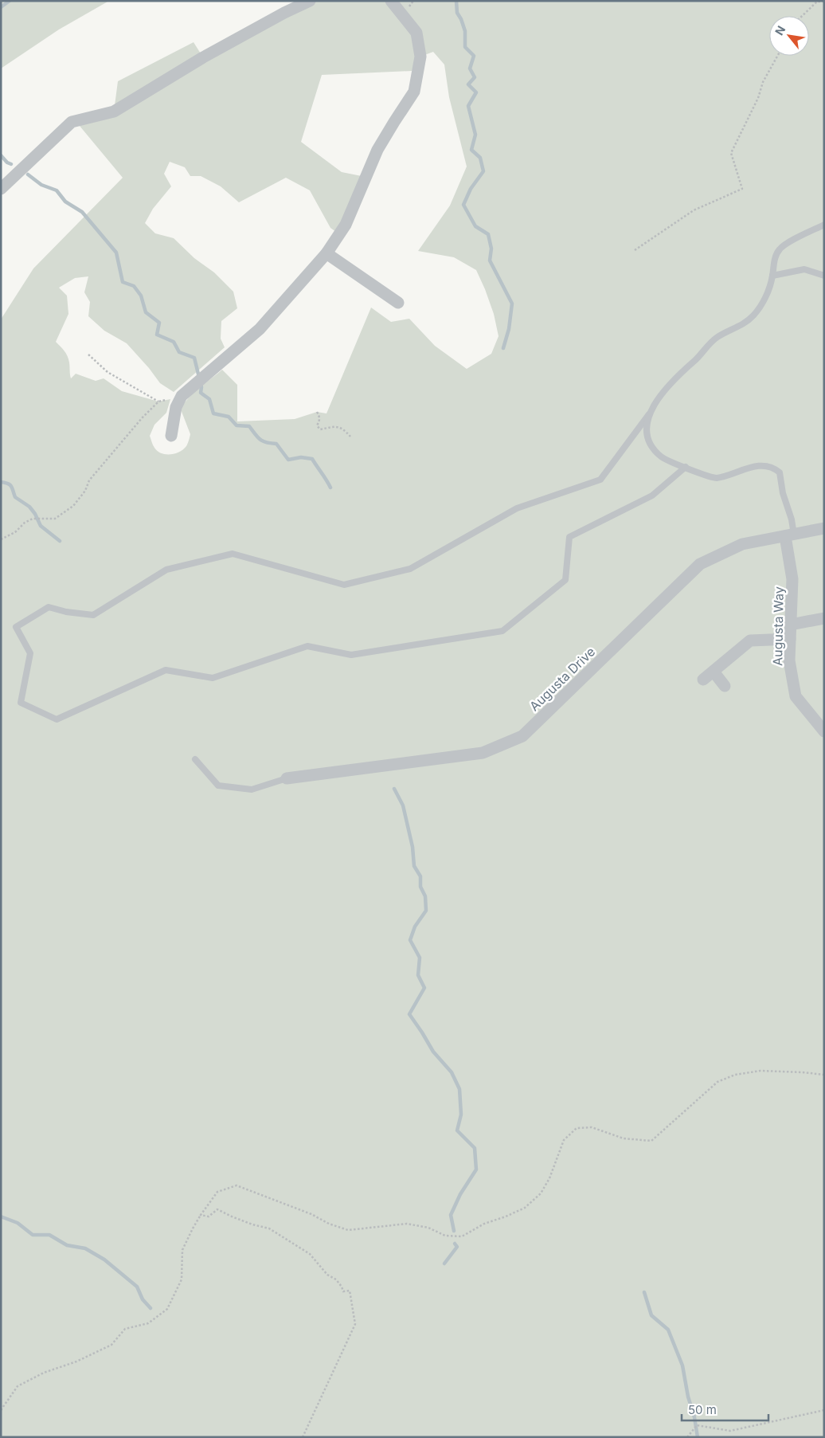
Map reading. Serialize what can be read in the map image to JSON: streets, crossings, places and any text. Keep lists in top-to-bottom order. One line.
{"streets":{"street":["Augusta Way","Augusta Drive"]},"crossings":[["Augusta Way","Augusta Drive"]],"scale_bar":"50 m","north":"top left"}
